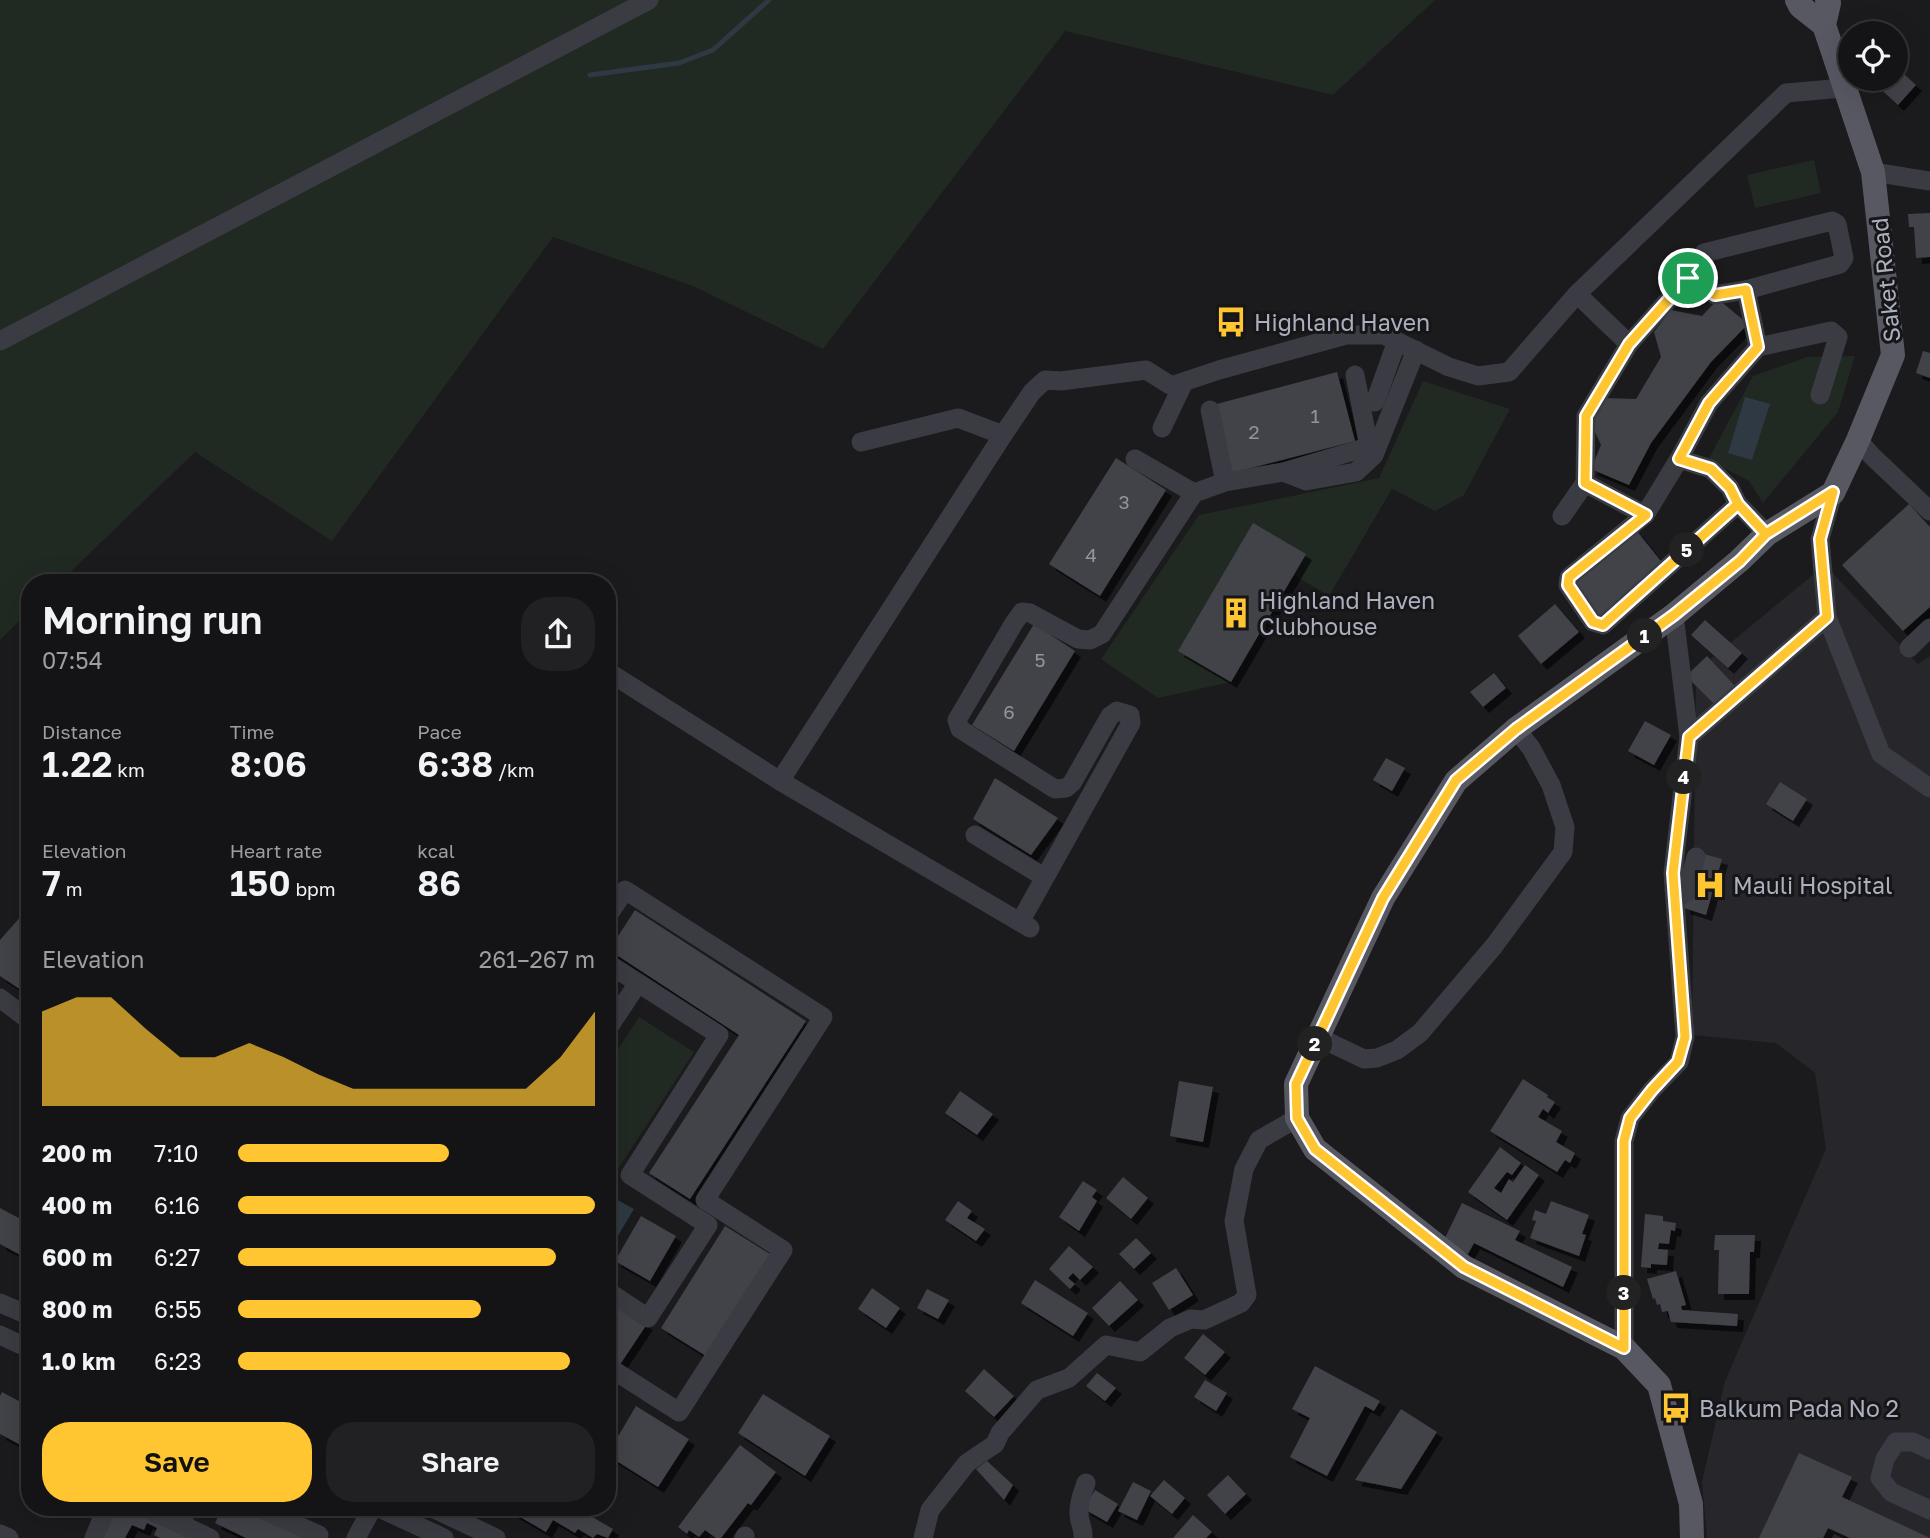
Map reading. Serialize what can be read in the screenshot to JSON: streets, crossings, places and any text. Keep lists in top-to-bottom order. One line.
{"streets":{"main road":["Saket Road"]},"places":{"bus stop":["Highland Haven","Balkum Pada No 2"],"building":["Highland Haven Clubhouse"],"hospital":["Mauli Hospital"]},"house_numbers":["1","2","3","4","5","6"],"page":{"pins":["5","1","4","2","3"],"heading":["Morning run","07:54"],"stats":[["Distance","1.22 km"],["Time","8:06"],["Pace","6:38 /km"],["Elevation","7 m"],["Heart rate","150 bpm"],["kcal","86"]],"chart":["Elevation","261–267 m"],"list":[{"name":"200 m","note":"7:10"},{"name":"400 m","note":"6:16"},{"name":"600 m","note":"6:27"},{"name":"800 m","note":"6:55"},{"name":"1.0 km","note":"6:23"}],"buttons":["Save","Share"]}}
